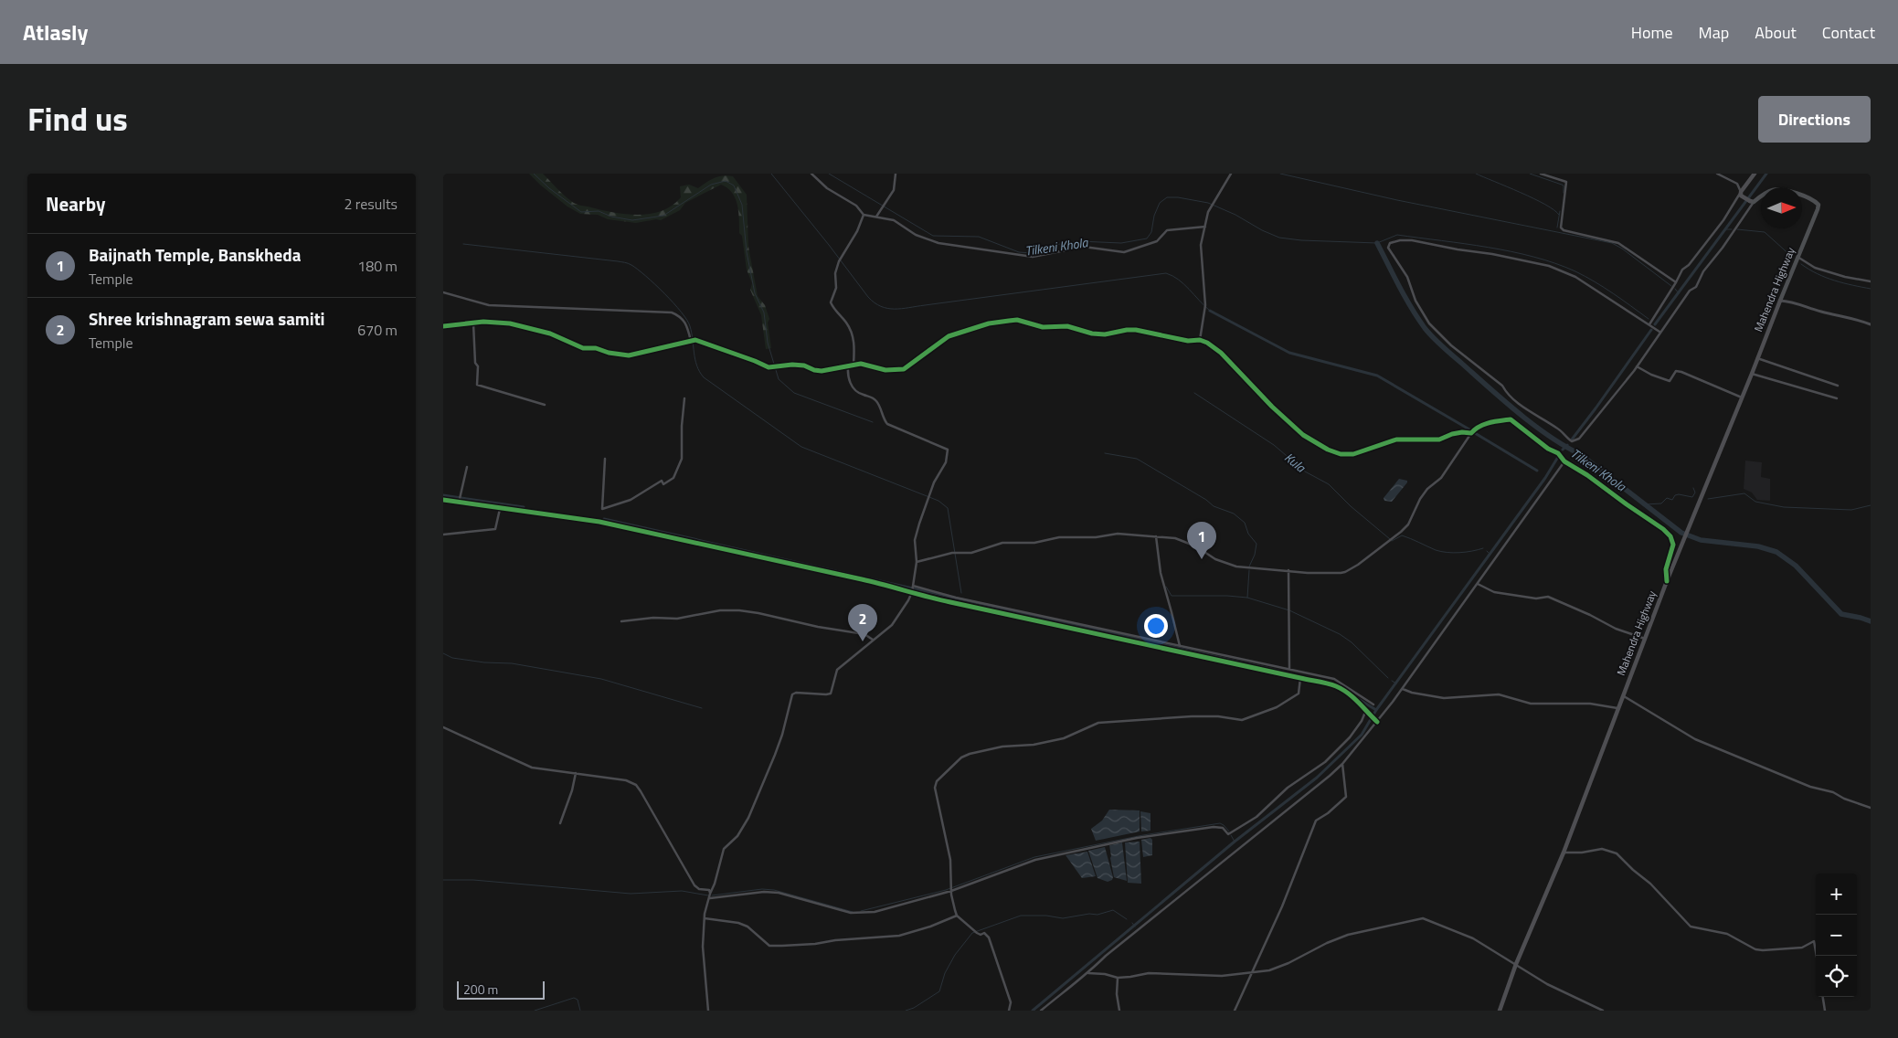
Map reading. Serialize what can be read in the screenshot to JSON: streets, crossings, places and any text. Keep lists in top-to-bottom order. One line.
{"streets":{"highway":["Mahendra Highway"]},"water":["Tilkeni Khola","Kula"],"scale_bar":"200 m","north":"right","page":{"header":"Atlasly","nav":["Home","Map","About","Contact"],"title":"Find us","buttons":"Directions","heading":["Nearby","2 results"],"list":[{"mark":"1","name":"Baijnath Temple, Banskheda","note":"Temple","value":"180 m"},{"mark":"2","name":"Shree krishnagram sewa samiti","note":"Temple","value":"670 m"}],"pins":["1","2"],"map_buttons":["+","−"],"scale":"200 m"}}
